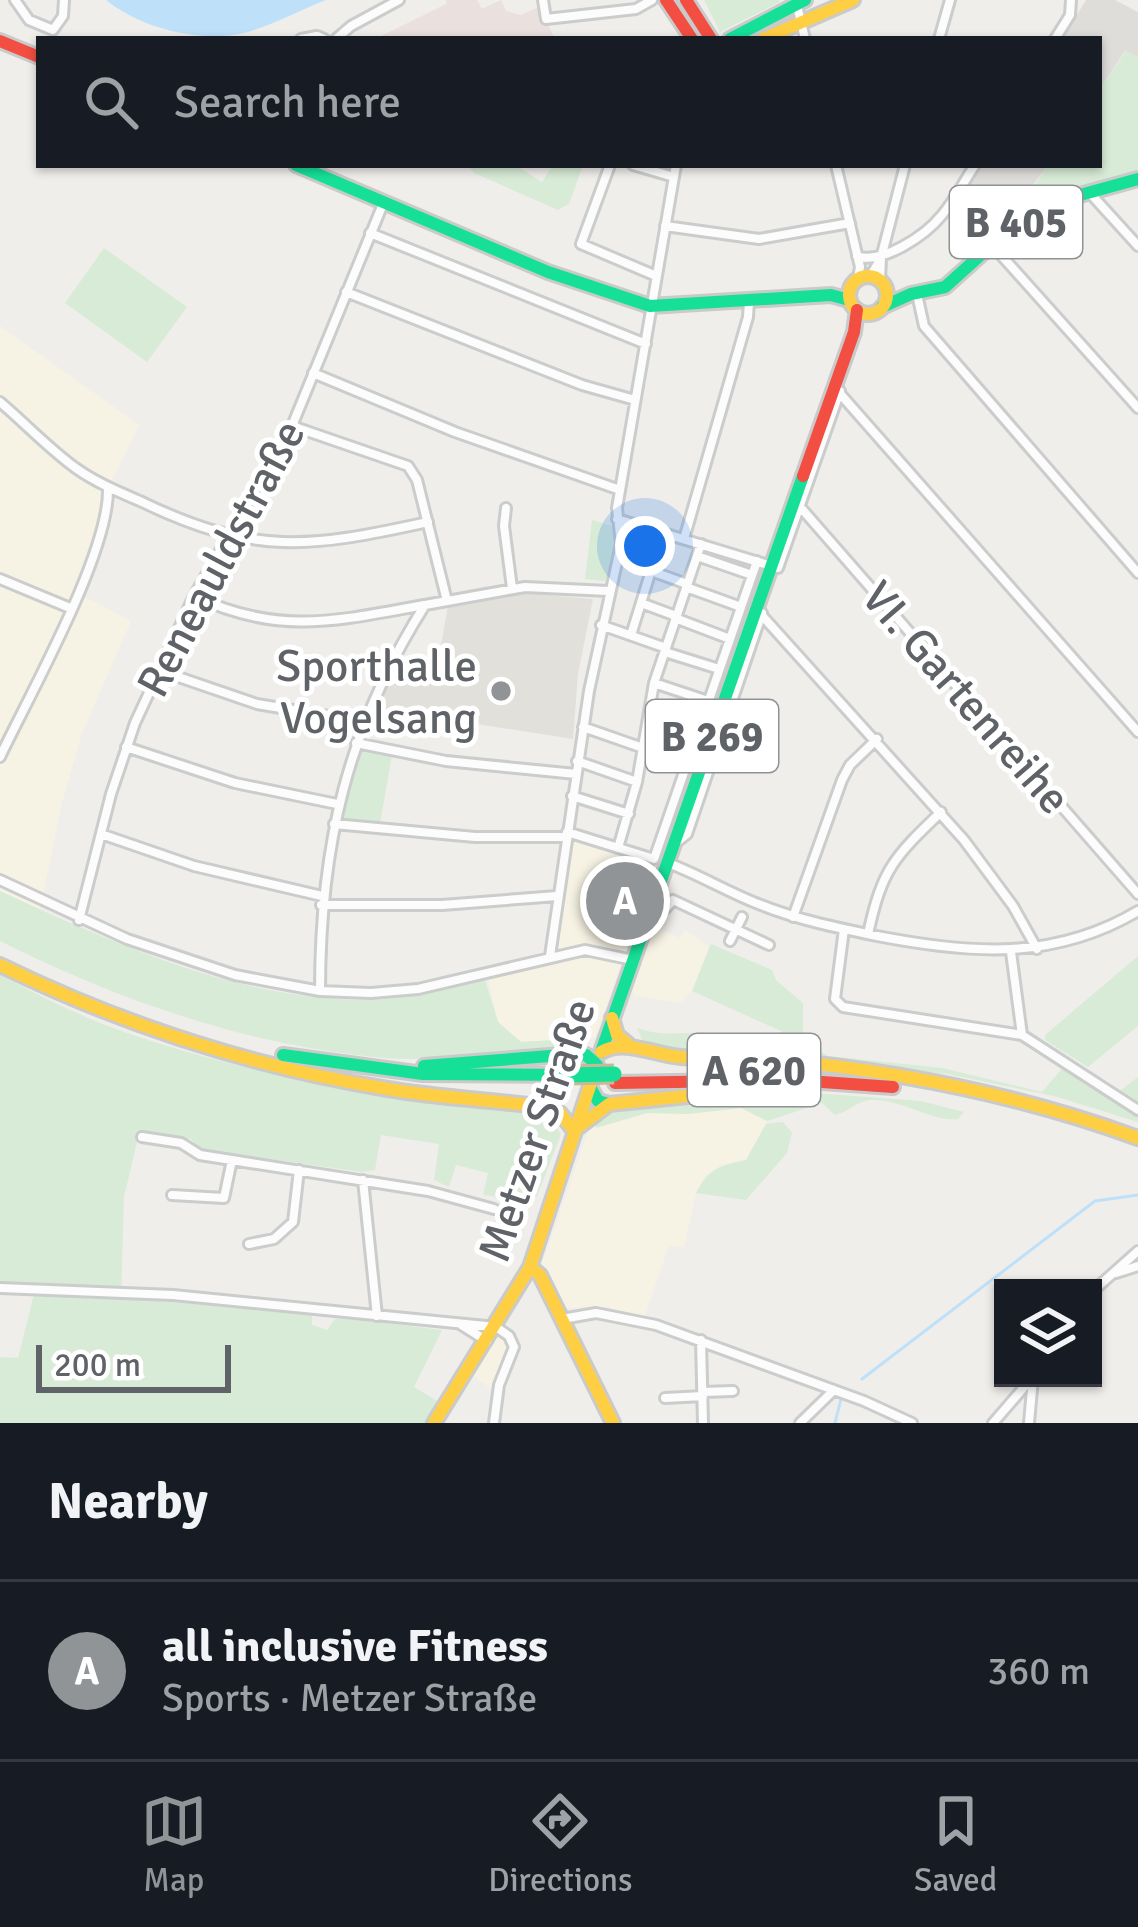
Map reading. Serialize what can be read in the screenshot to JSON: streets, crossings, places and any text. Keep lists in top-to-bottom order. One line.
{"streets":{"main road":["B 405","B 269","A 620","Metzer Straße"],"street":["Reneauldstraße","VI. Gartenreihe"]},"crossings":[["B 405","Metzer Straße"],["VI. Gartenreihe","Metzer Straße"]],"places":["Sporthalle Vogelsang"],"scale_bar":"200 m","page":{"search":"Search here","pins":"A","scale":"200 m","heading":"Nearby","list":[{"mark":"A","name":"all inclusive Fitness","note":"Sports · Metzer Straße","value":"360 m"}],"nav":["Map","Directions","Saved"]}}
